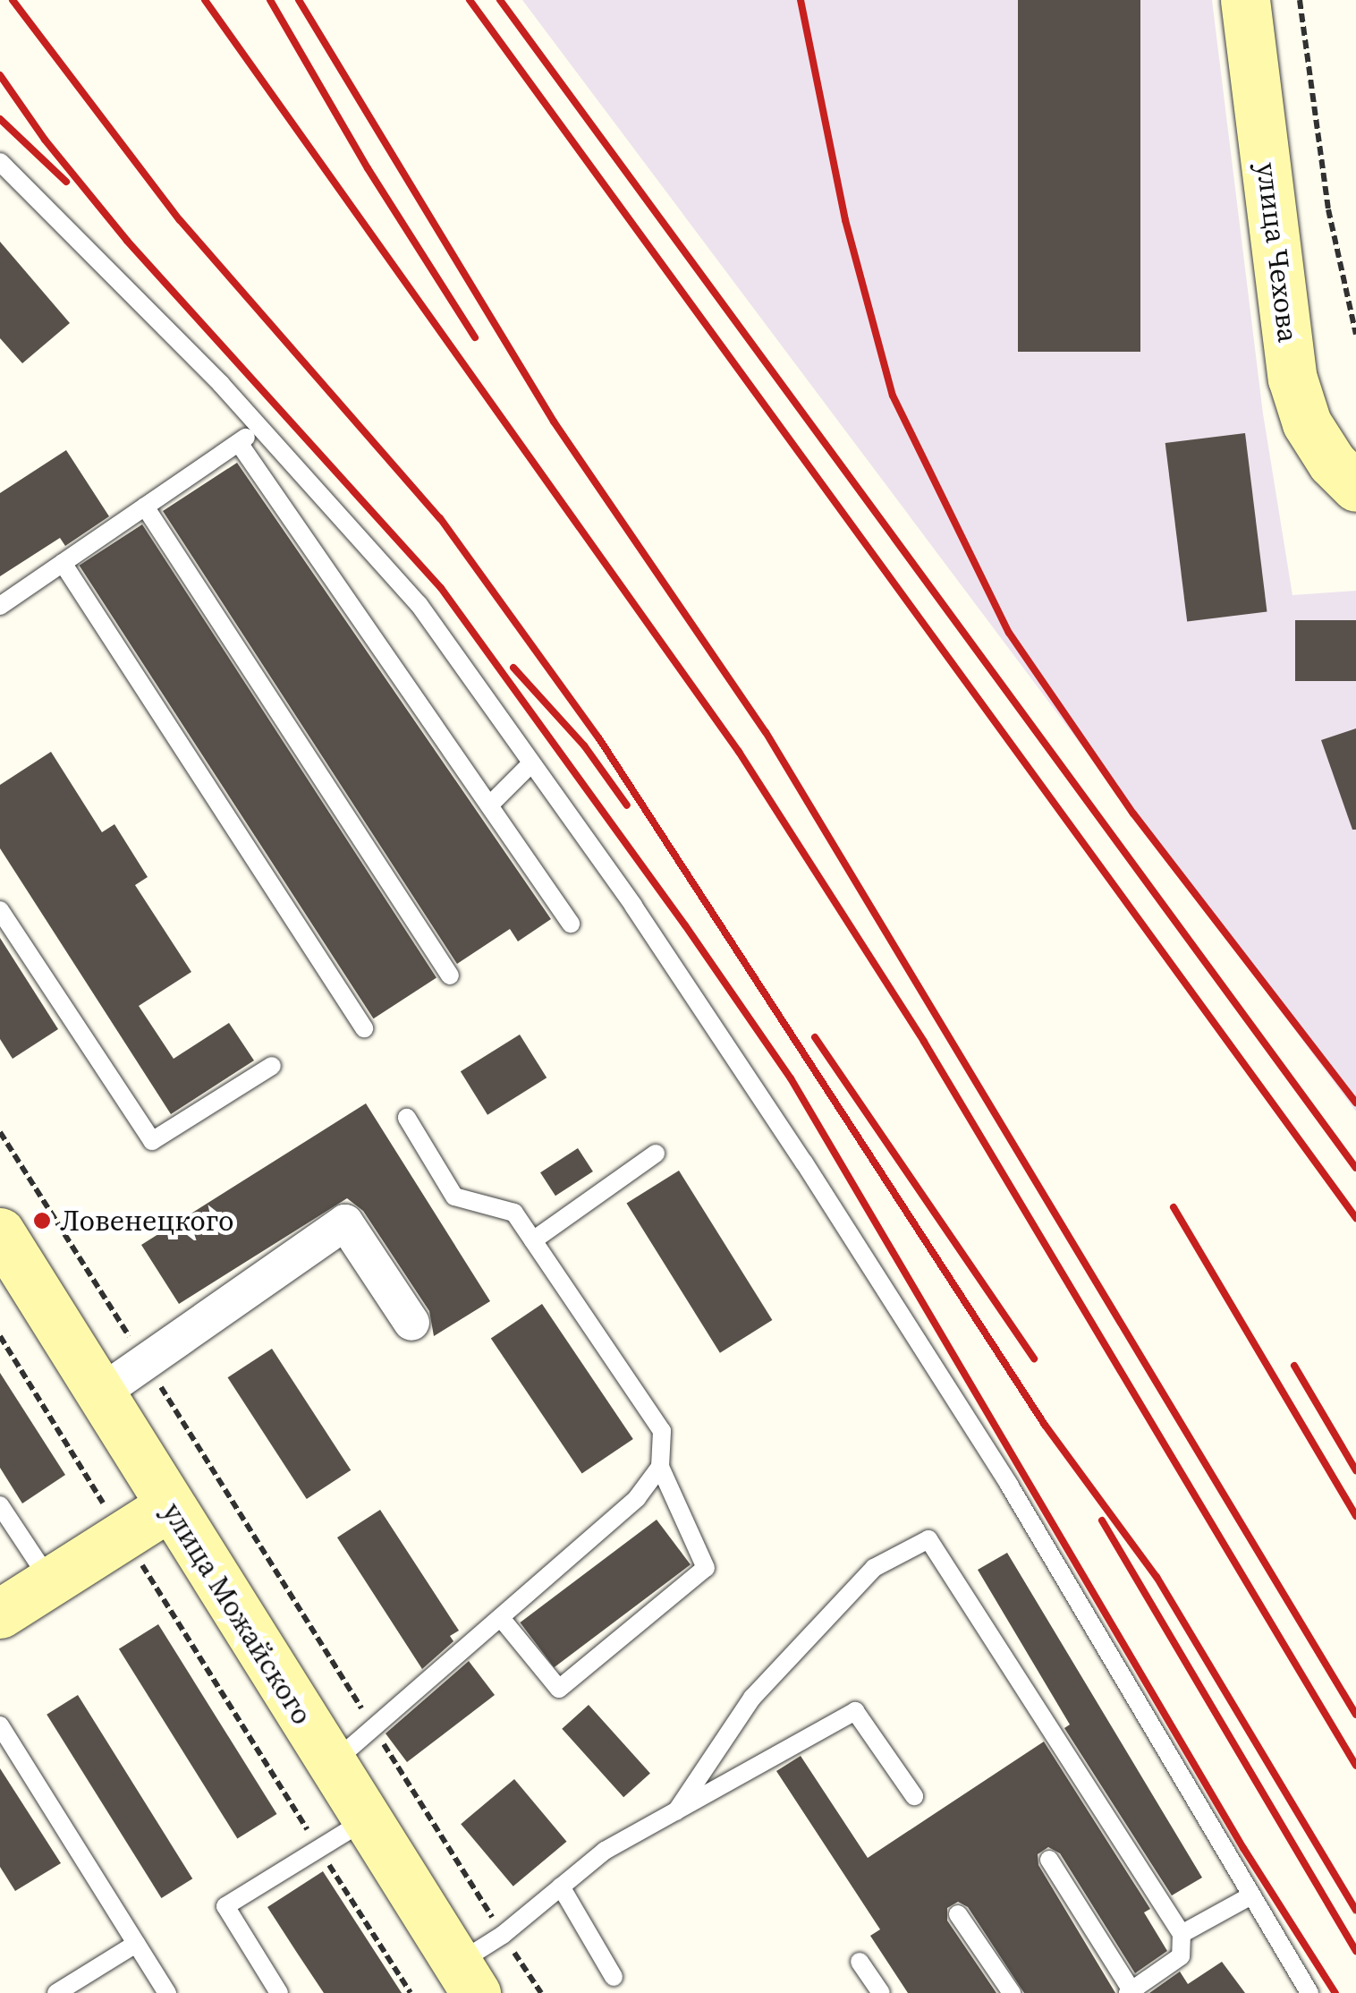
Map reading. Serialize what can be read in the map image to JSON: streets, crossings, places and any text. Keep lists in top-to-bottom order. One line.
{"streets":{"main road":["улица Чехова","улица Можайского"]},"places":["Ловенецкого"]}
